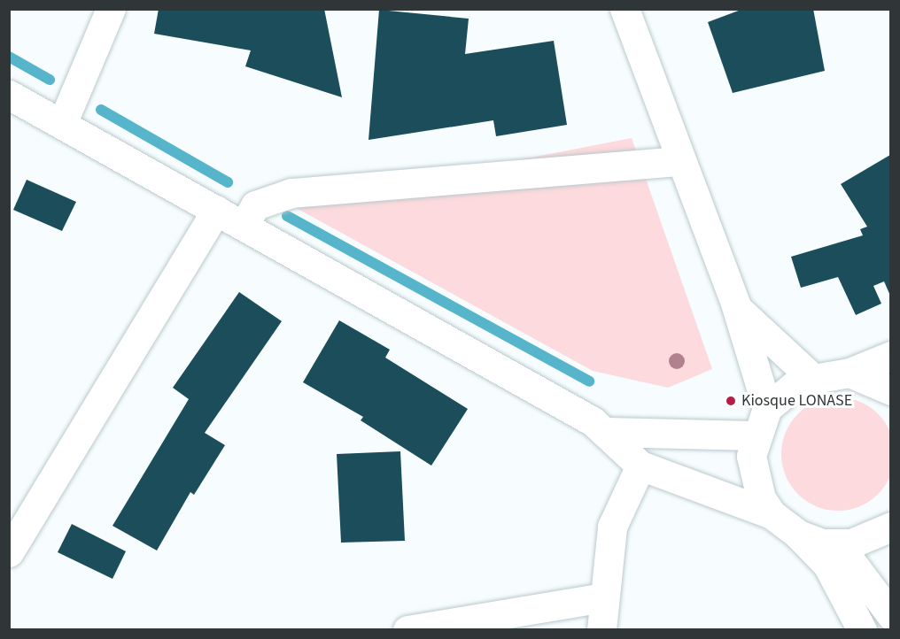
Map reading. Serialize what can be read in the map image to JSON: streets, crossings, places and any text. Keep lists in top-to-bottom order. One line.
{"places":["Kiosque LONASE"]}
